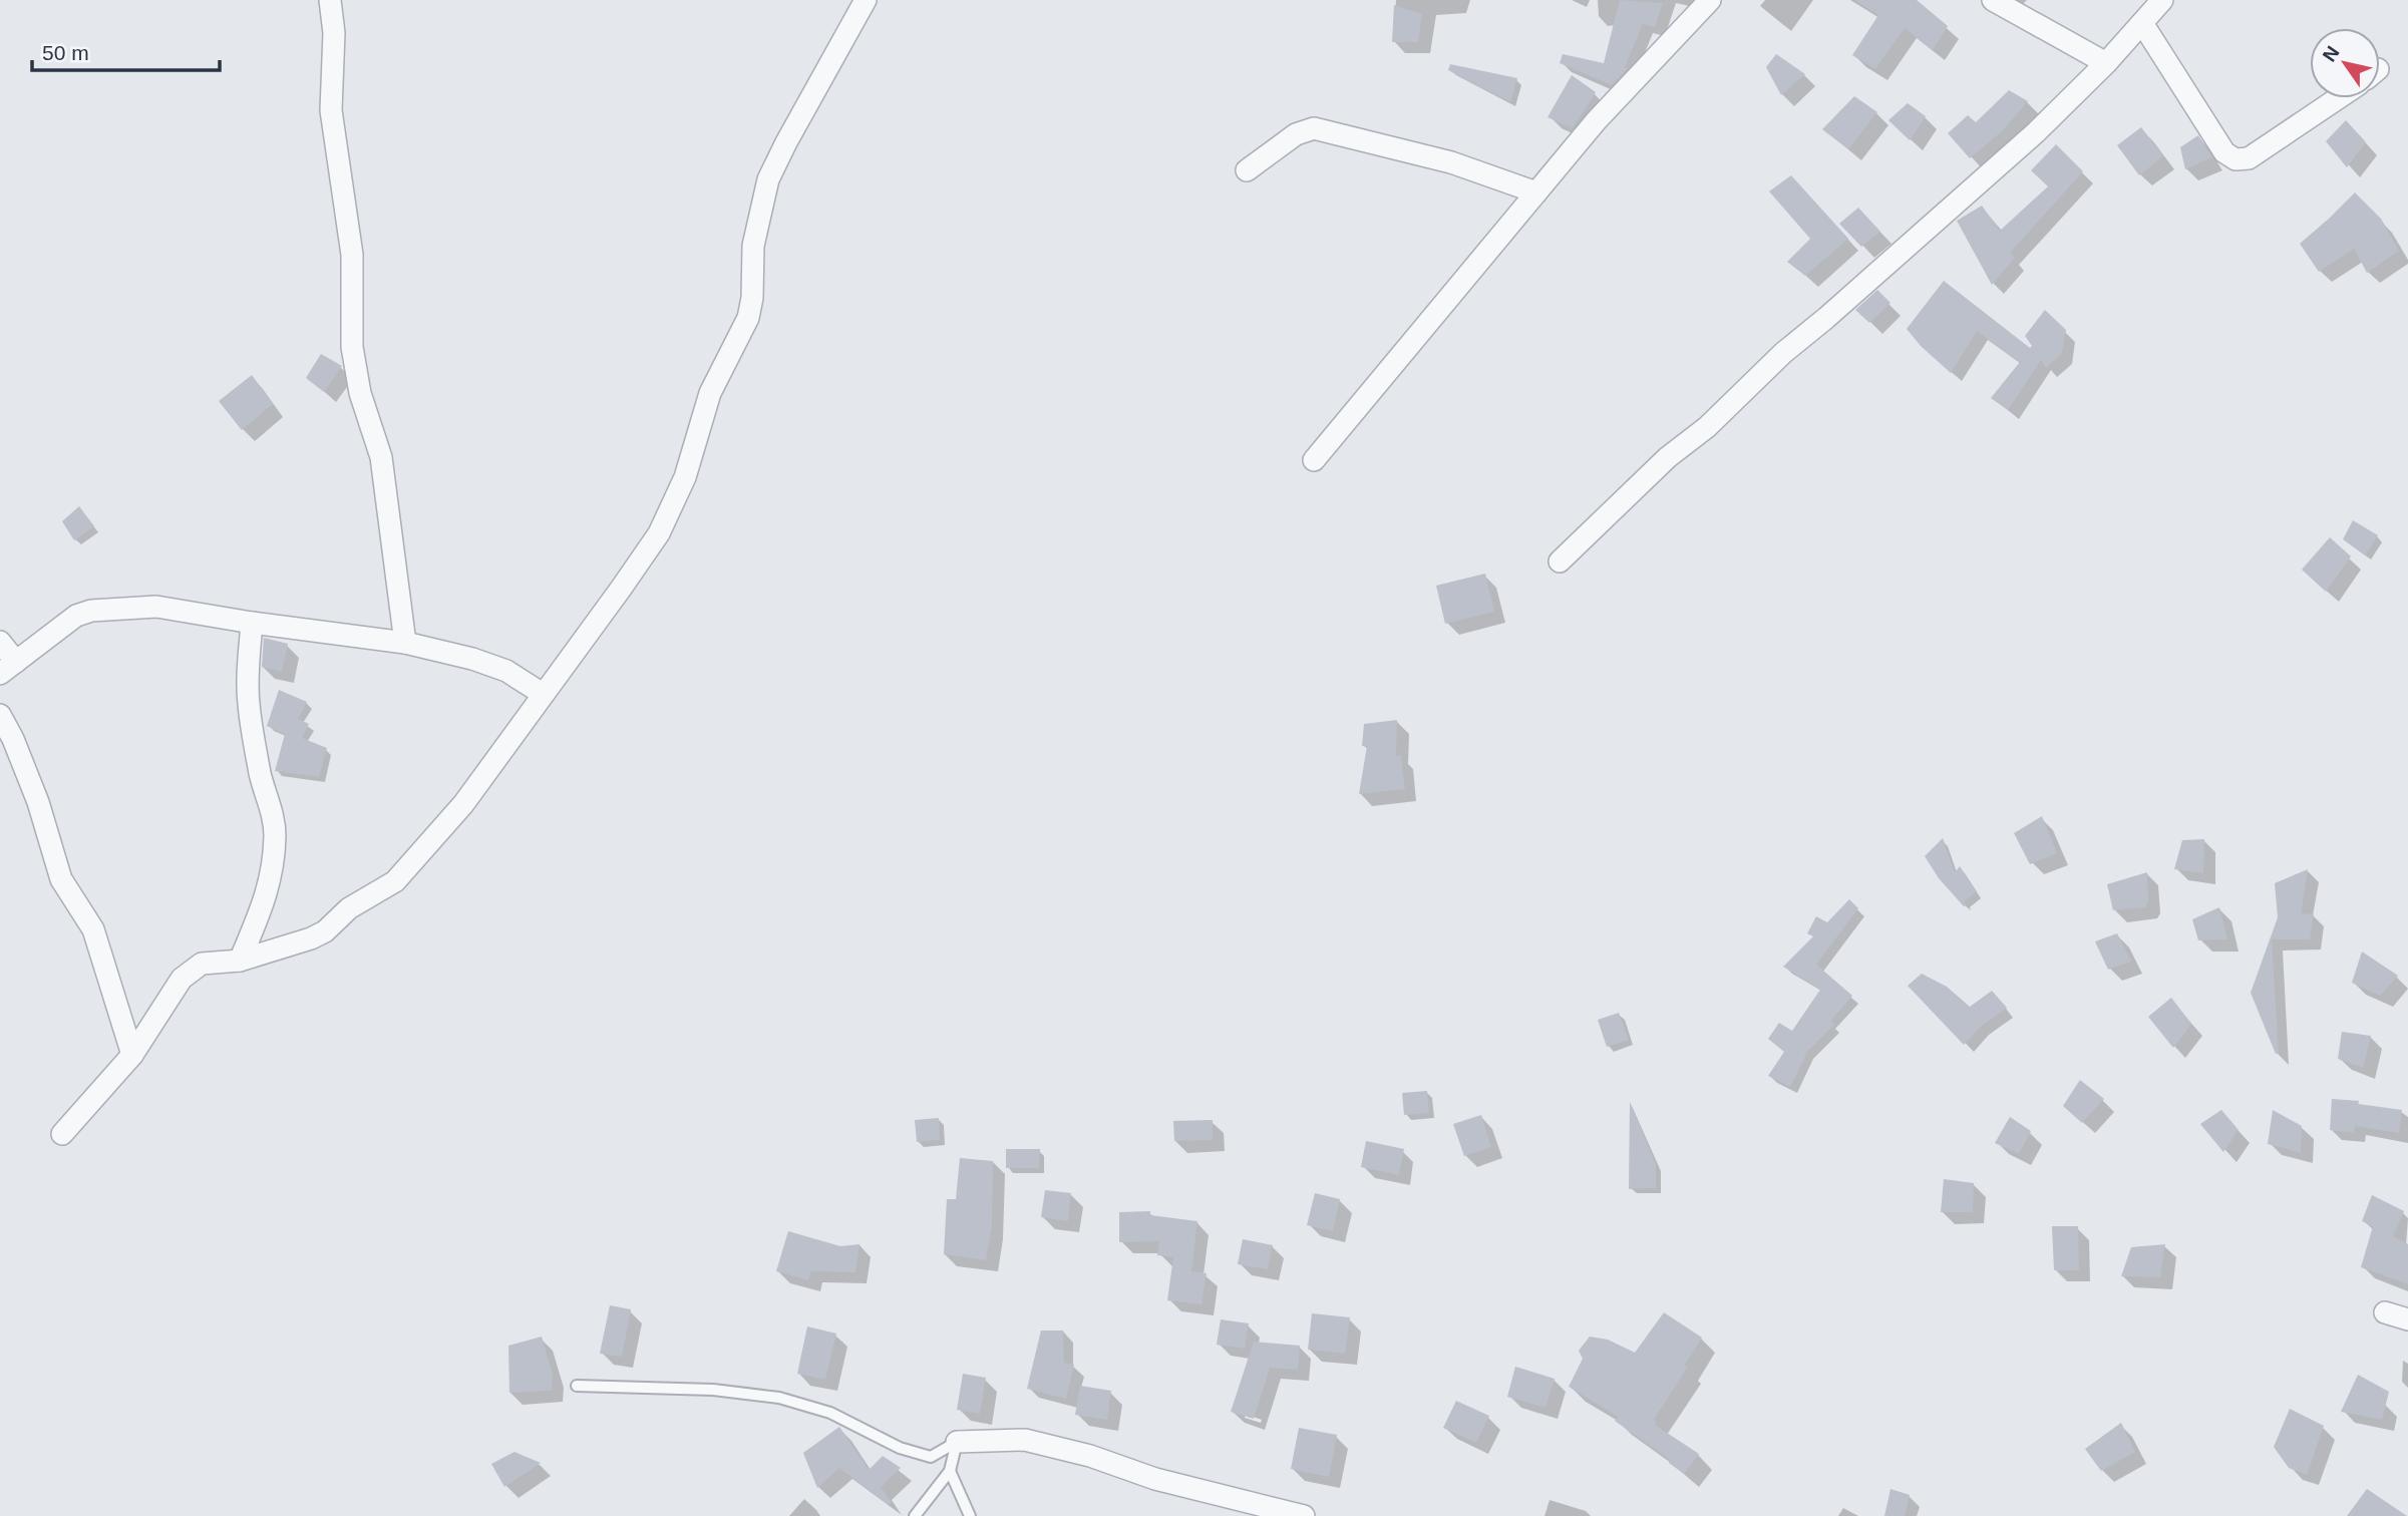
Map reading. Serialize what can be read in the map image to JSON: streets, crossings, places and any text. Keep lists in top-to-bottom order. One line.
{"scale_bar":"50 m","north":"top left"}
